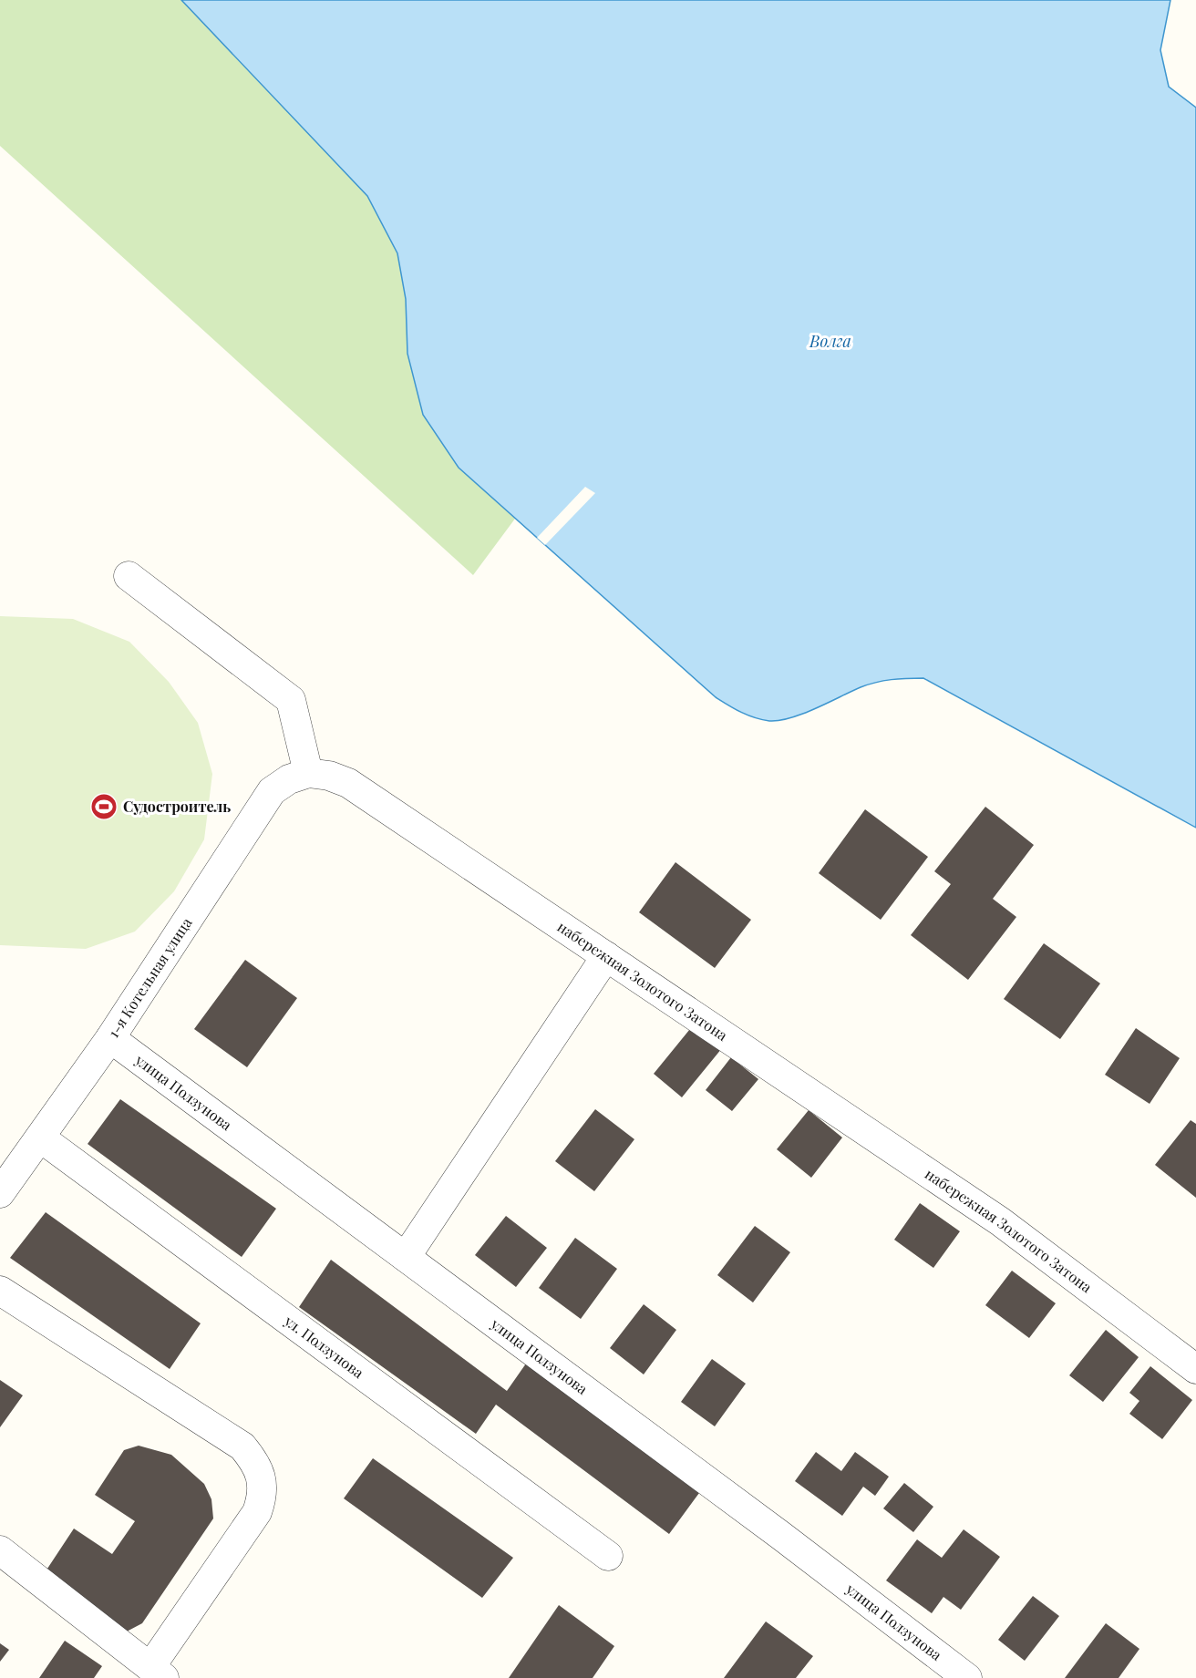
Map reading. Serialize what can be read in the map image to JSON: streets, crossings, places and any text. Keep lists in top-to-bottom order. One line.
{"streets":{"street":["1-я Котельная улица","набережная Золотого Затона","улица Ползунова","ул. Ползунова"]},"crossings":[["1-я Котельная улица","набережная Золотого Затона"],["1-я Котельная улица","улица Ползунова"],["1-я Котельная улица","ул. Ползунова"]],"water":["Волга"],"places":{"sports":["Судостроитель"]}}
